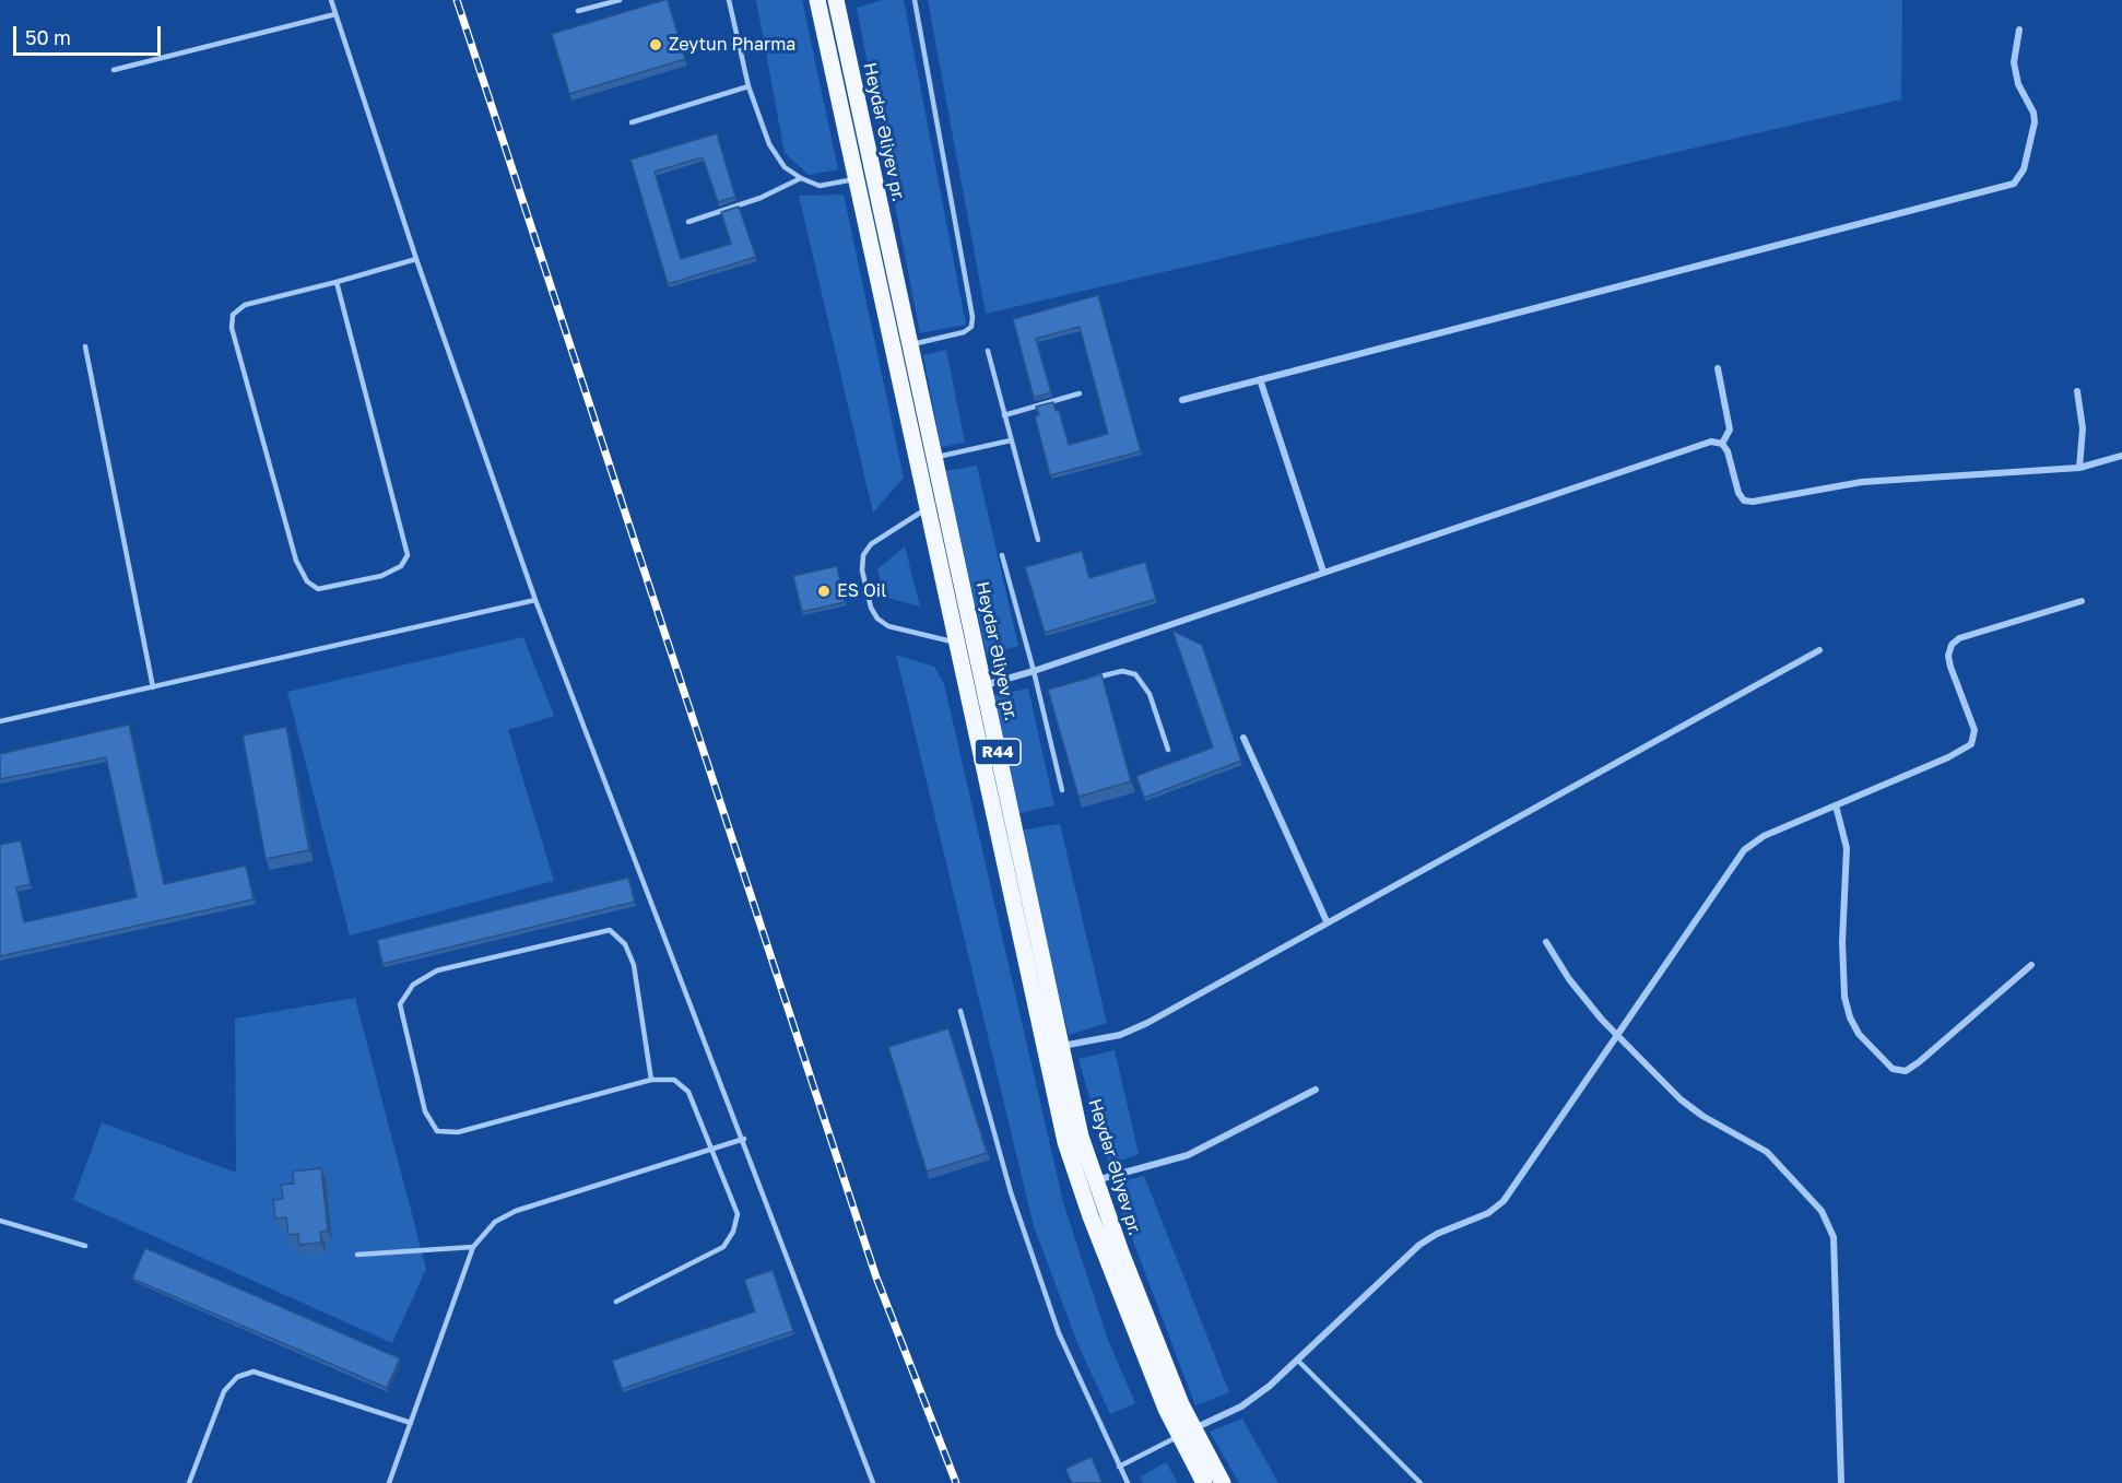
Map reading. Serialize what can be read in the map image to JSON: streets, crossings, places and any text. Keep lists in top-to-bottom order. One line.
{"streets":{"main road":["Heydər Əliyev pr.","R44"]},"places":["Zeytun Pharma","ES Oil"],"scale_bar":"50 m"}
